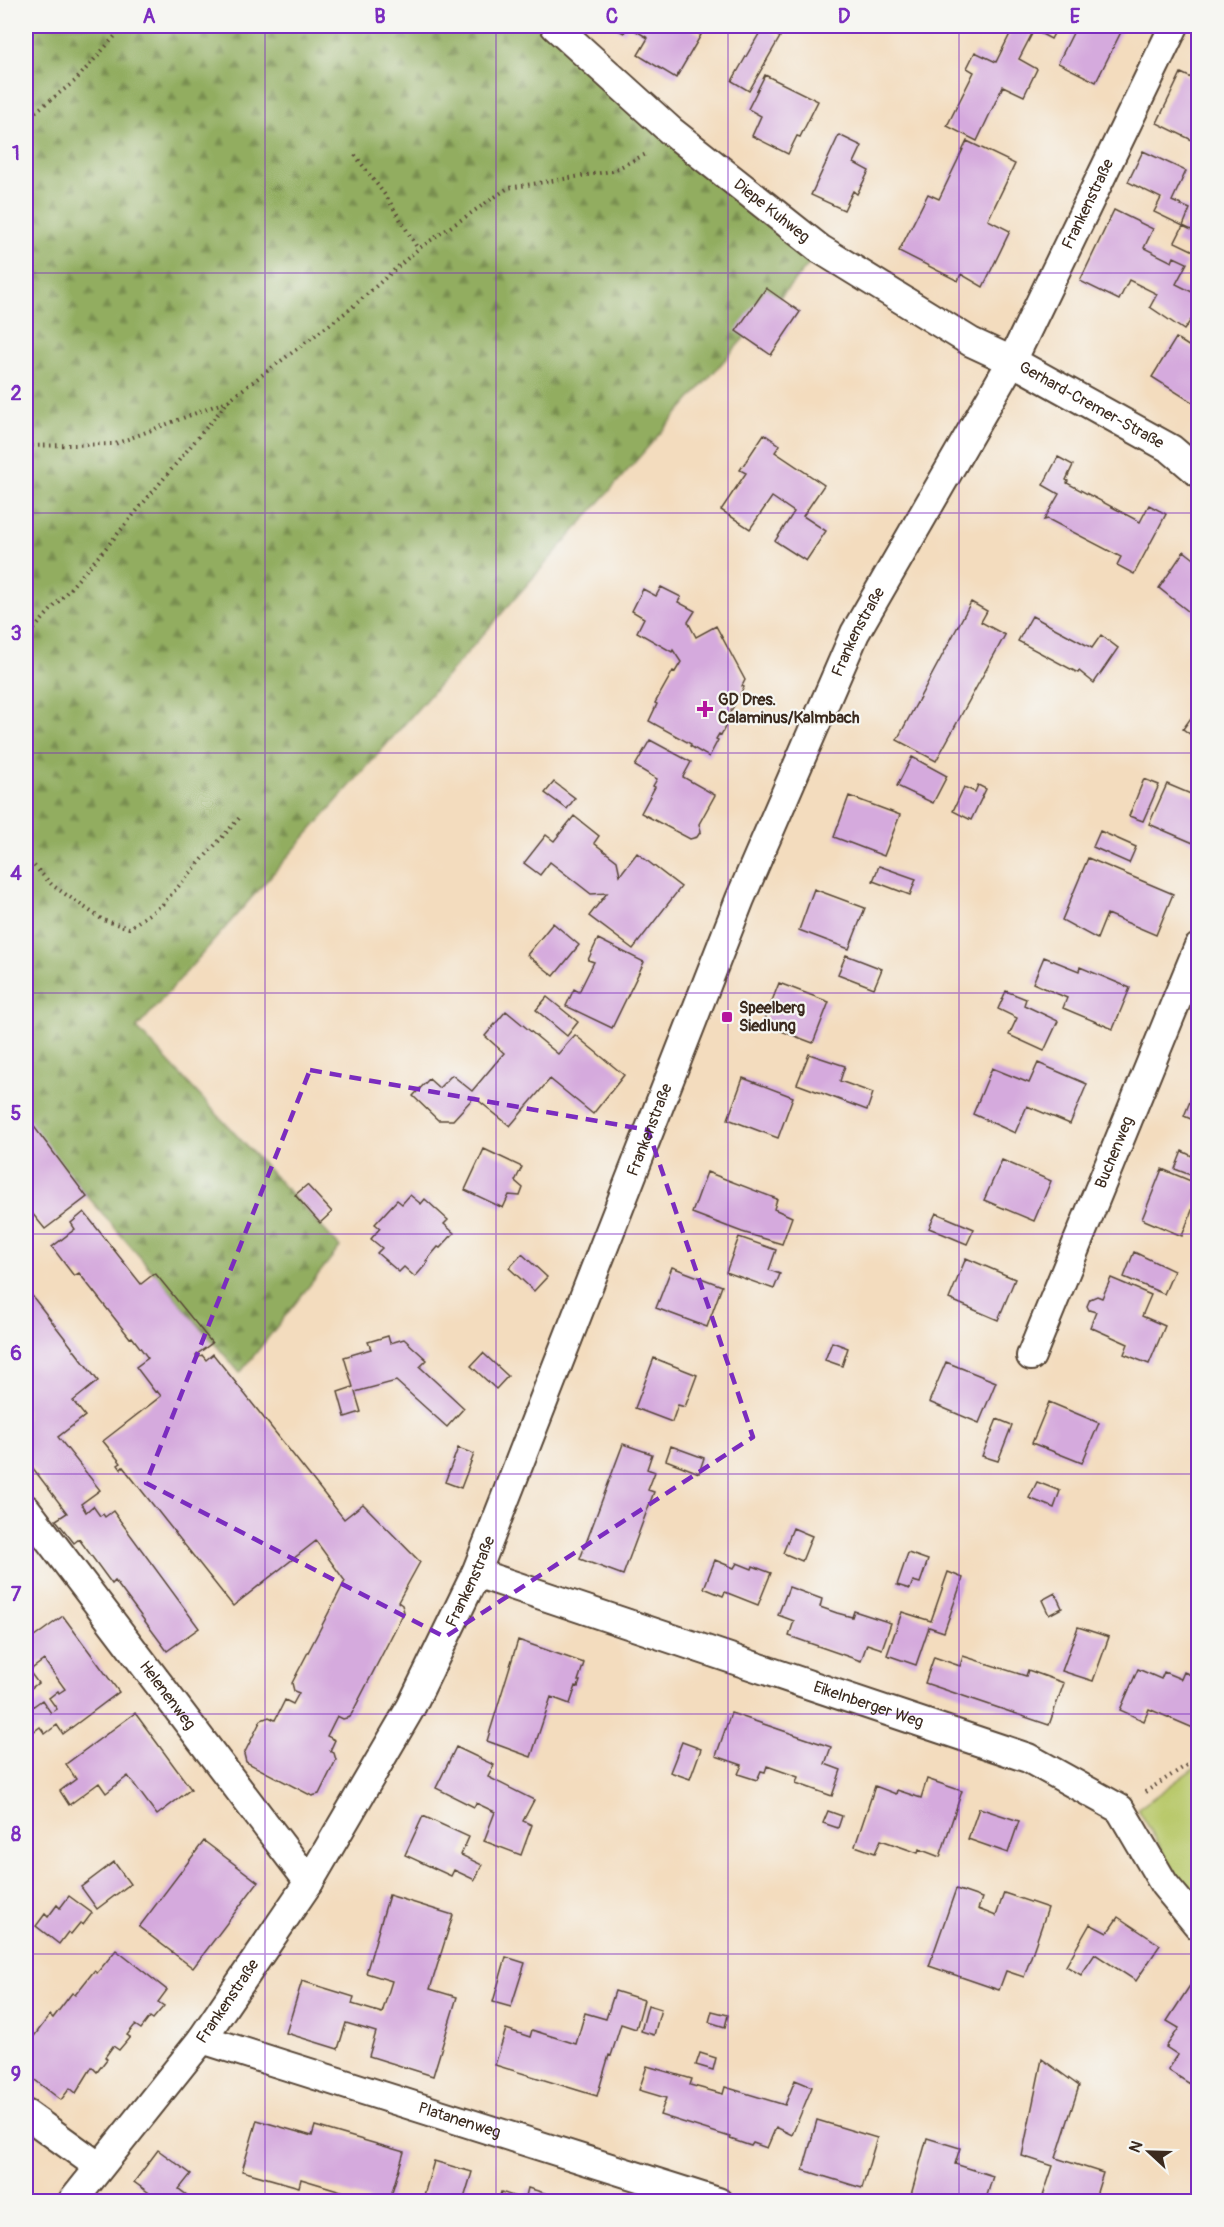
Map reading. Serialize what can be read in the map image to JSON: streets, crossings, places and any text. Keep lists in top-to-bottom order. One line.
{"streets":{"street":["Frankenstraße","Diepe Kuhweg","Gerhard-Cremer-Straße","Buchenweg","Helenenweg","Eikelnberger Weg","Platanenweg"]},"crossings":[["Frankenstraße","Diepe Kuhweg"],["Frankenstraße","Gerhard-Cremer-Straße"],["Frankenstraße","Helenenweg"],["Frankenstraße","Eikelnberger Weg"],["Frankenstraße","Platanenweg"],["Diepe Kuhweg","Gerhard-Cremer-Straße"]],"places":{"health":["GD Dres. Calaminus/Kalmbach"],"transit":["Speelberg Siedlung"]},"north":"left","grid":{"columns":["A","B","C","D","E"],"rows":["1","2","3","4","5","6","7","8","9"]}}
